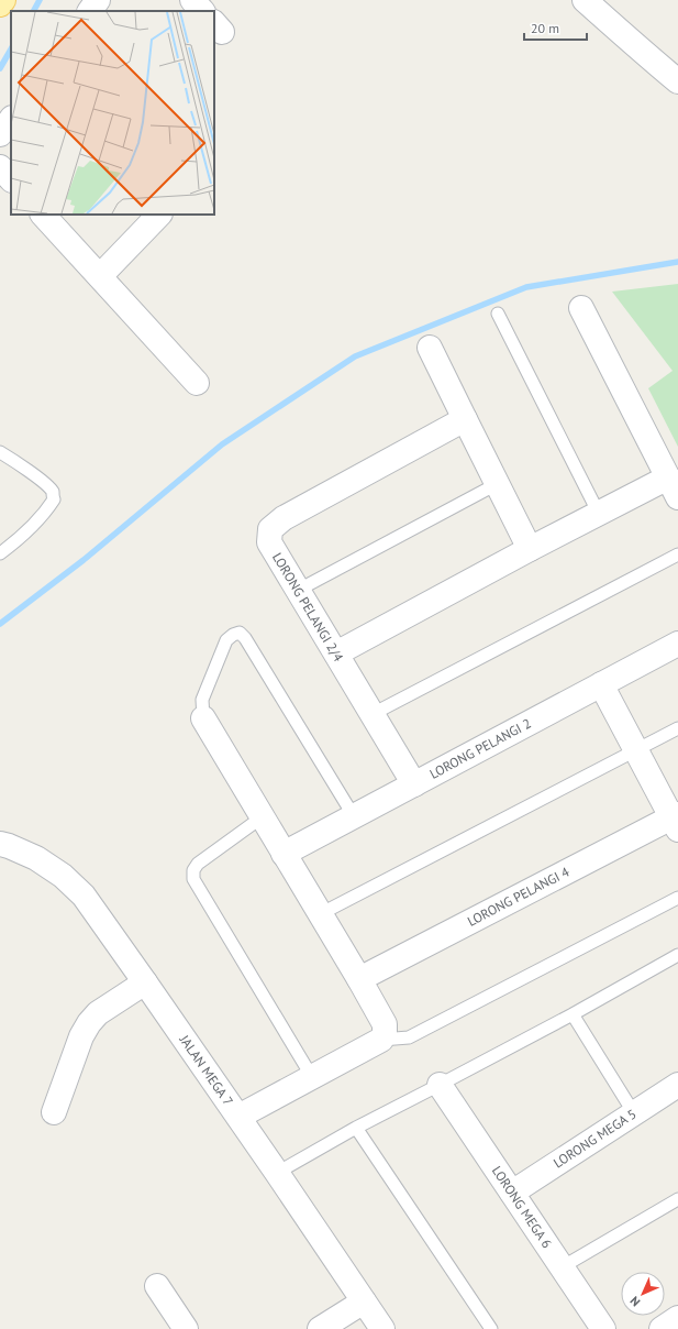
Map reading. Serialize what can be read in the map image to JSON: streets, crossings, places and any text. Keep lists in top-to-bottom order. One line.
{"streets":{"street":["LORONG PELANGI 2/4","LORONG PELANGI 2","LORONG PELANGI 4","JALAN MEGA 7","LORONG MEGA 5","LORONG MEGA 6"]},"crossings":[["LORONG PELANGI 2/4","LORONG PELANGI 2"],["LORONG MEGA 5","LORONG MEGA 6"]],"scale_bar":"20 m","north":"bottom left"}
